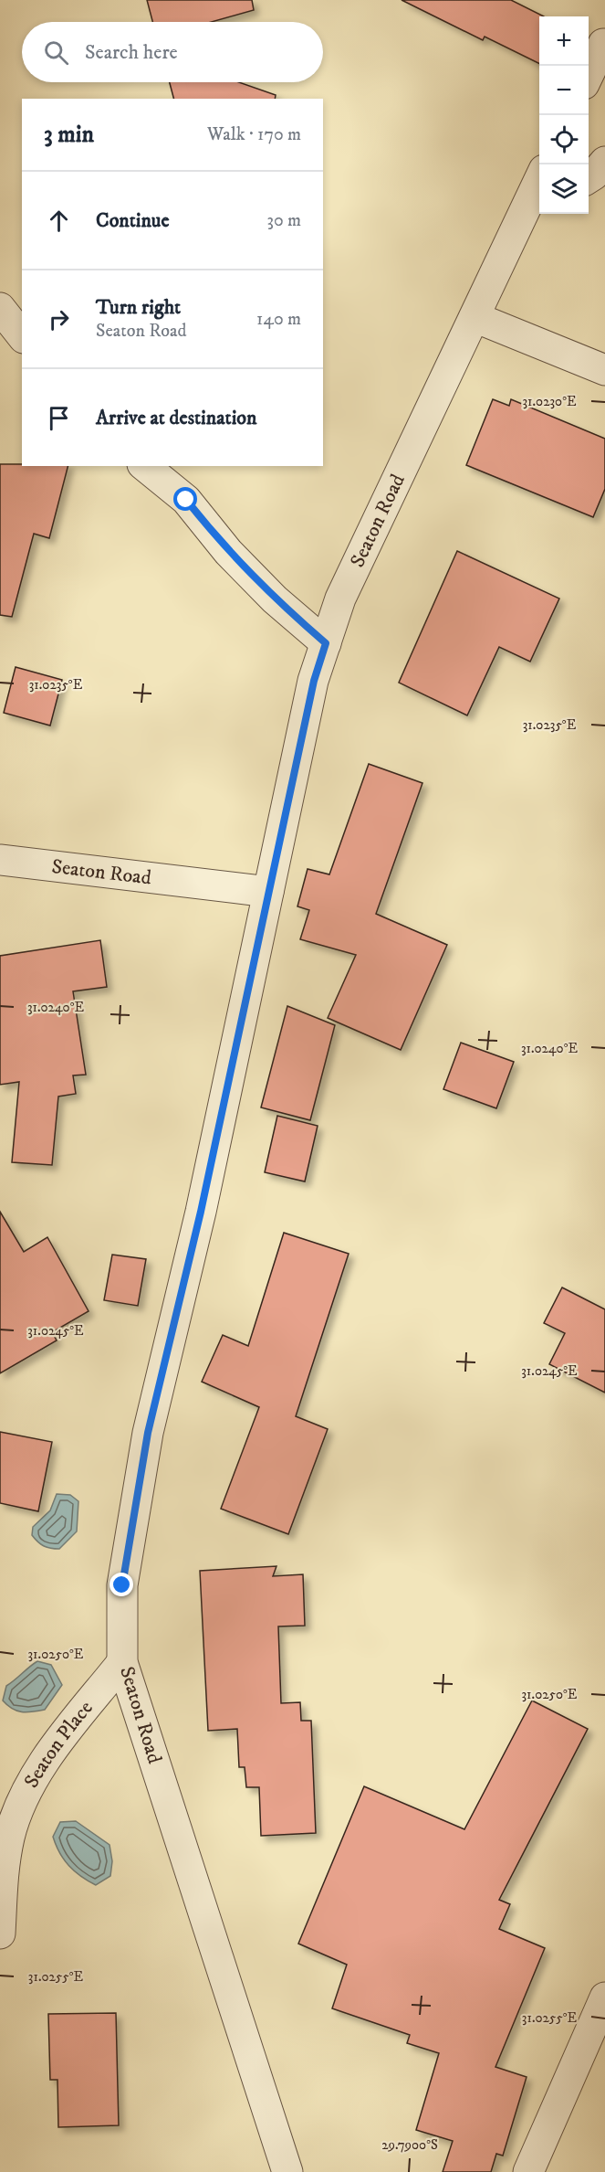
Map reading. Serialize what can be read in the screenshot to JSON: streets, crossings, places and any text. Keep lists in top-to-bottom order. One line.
{"streets":{"street":["Seaton Road","Seaton Place"]},"crossings":[["Seaton Road","Seaton Place"]],"page":{"map_buttons":["+","−"],"search":"Search here","heading":["3 min","Walk · 170 m"],"list":[["Continue","30 m"],["Turn right","Seaton Road","140 m"],"Arrive at destination"]},"coordinates":["31.0230°E","31.0235°E","31.0240°E","31.0245°E","31.0250°E","31.0255°E","29.7900°S"]}
